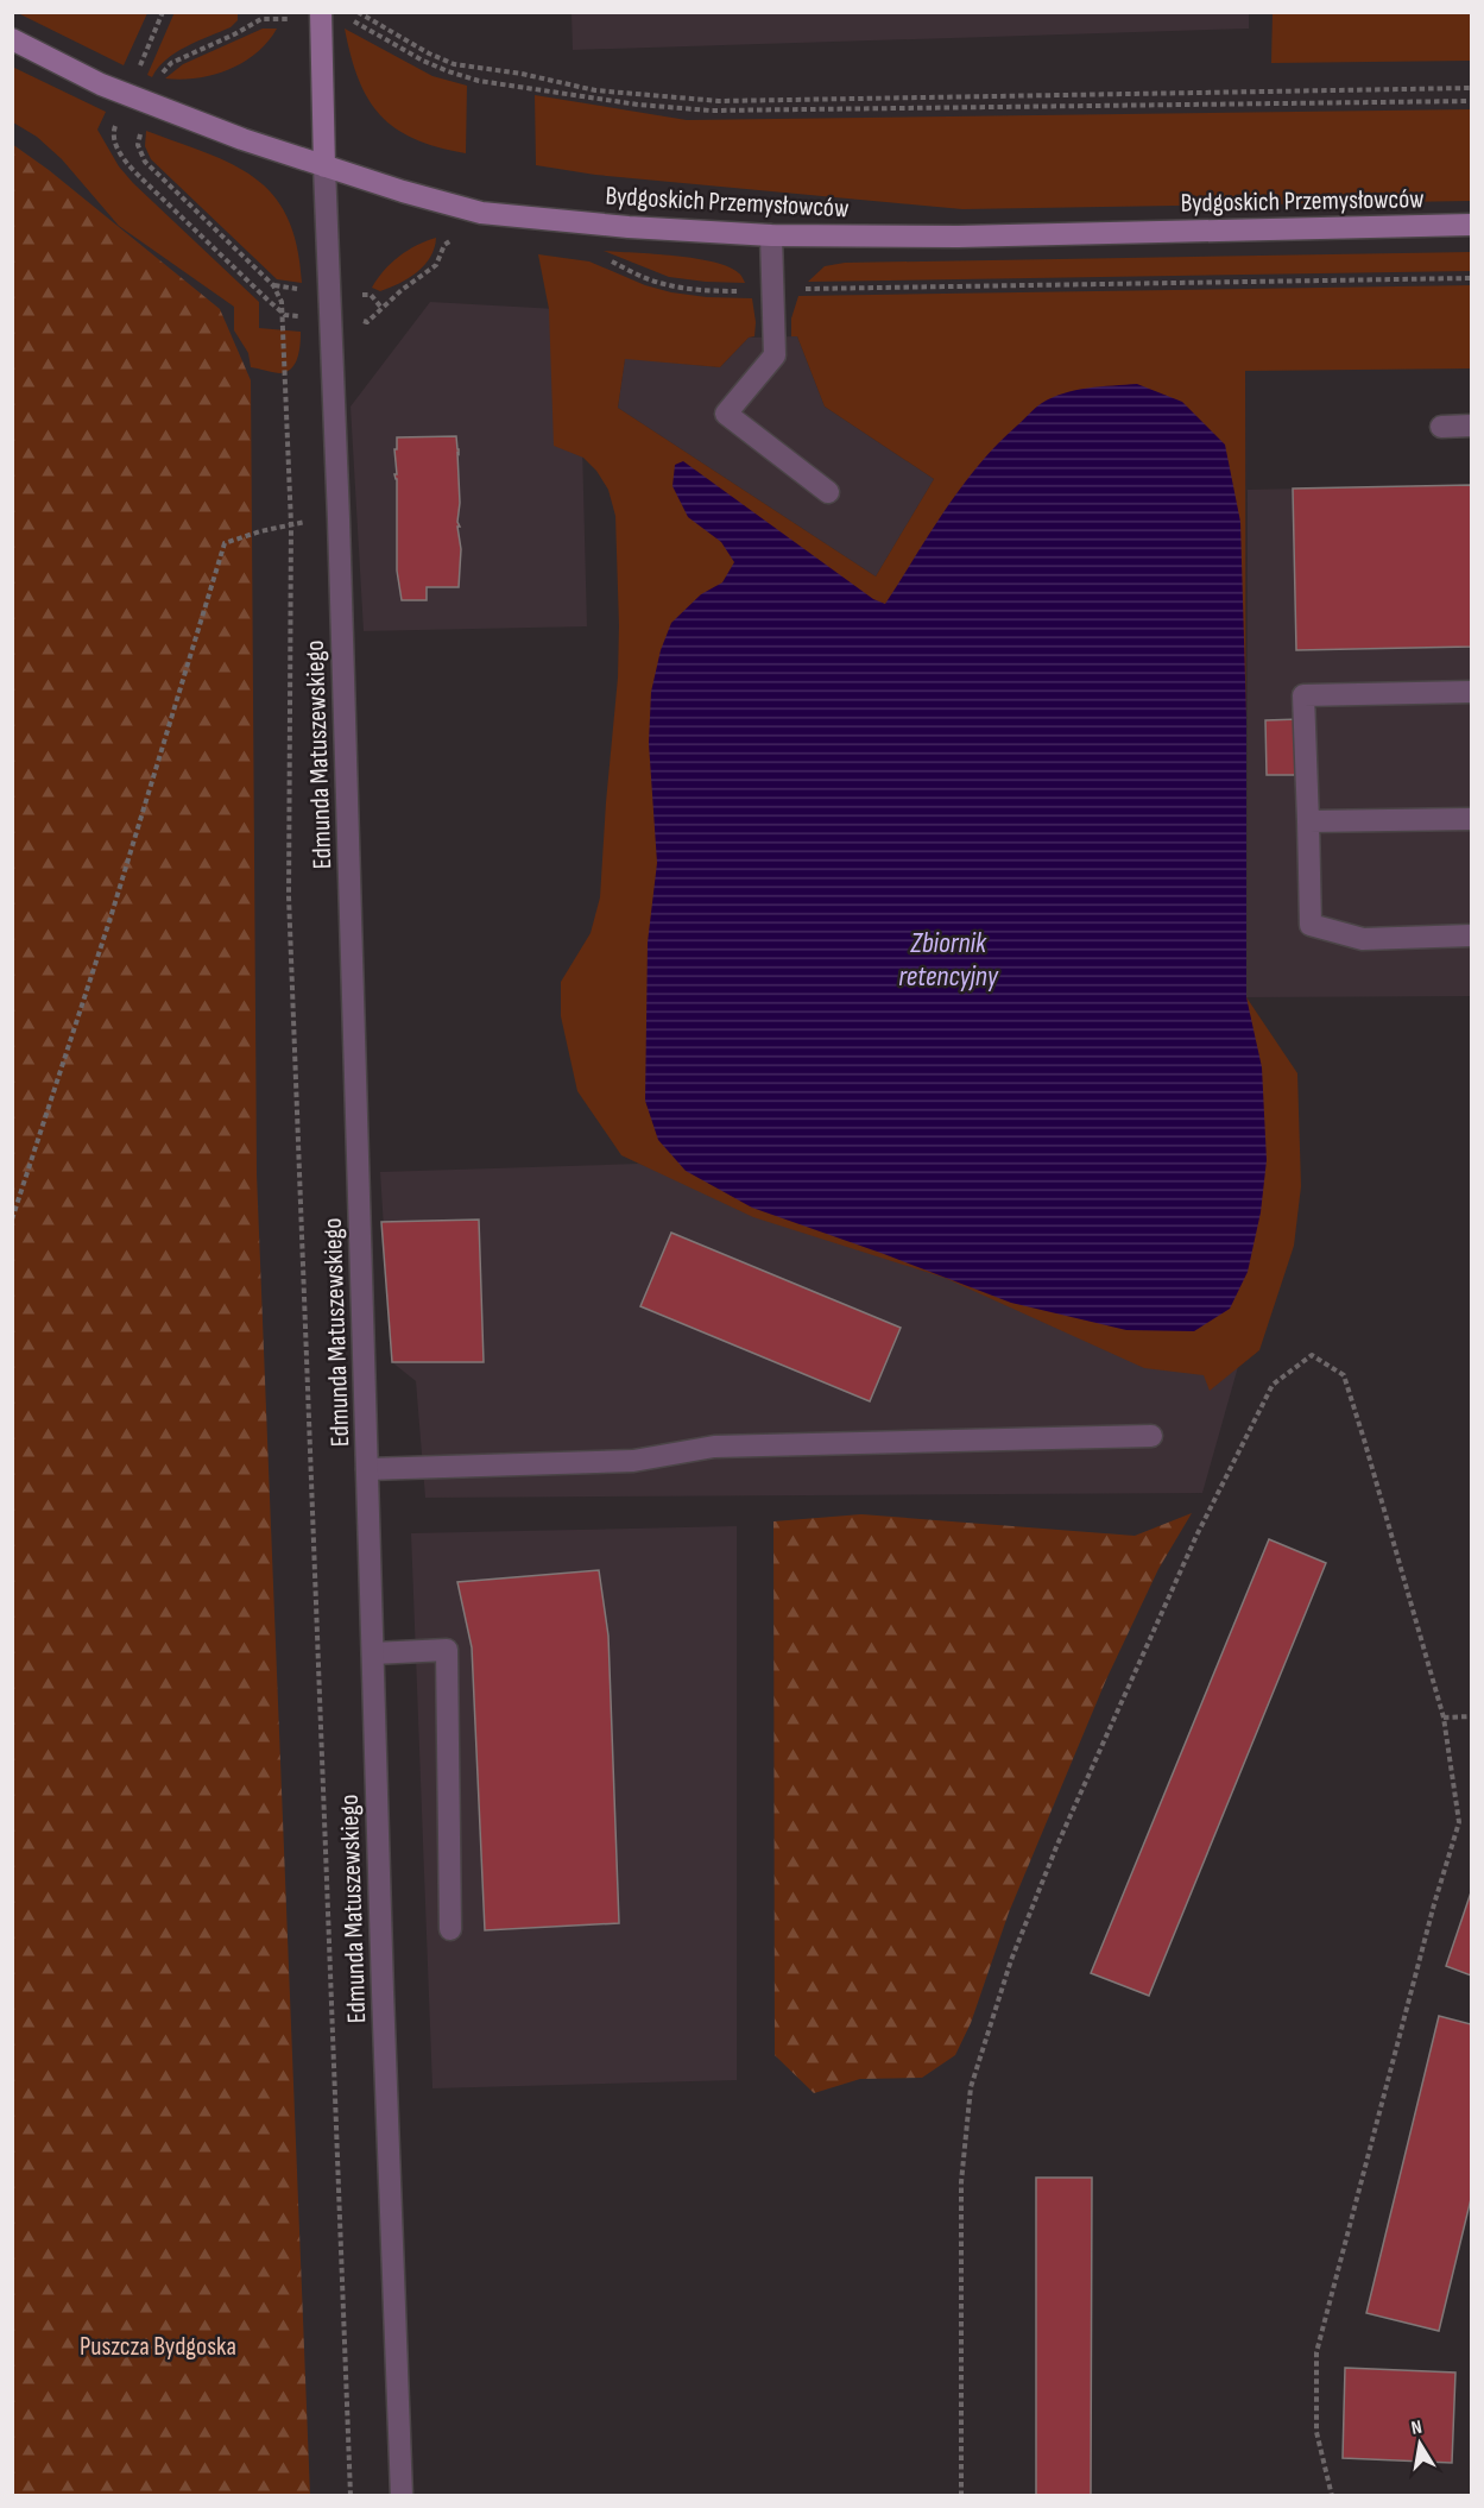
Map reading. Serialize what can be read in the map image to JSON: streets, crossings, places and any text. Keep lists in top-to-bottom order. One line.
{"streets":{"street":["Bydgoskich Przemysłowców","Edmunda Matuszewskiego"]},"crossings":[["Bydgoskich Przemysłowców","Edmunda Matuszewskiego"]],"water":["Zbiornik retencyjny"],"parks":["Puszcza Bydgoska"],"north":"top"}
